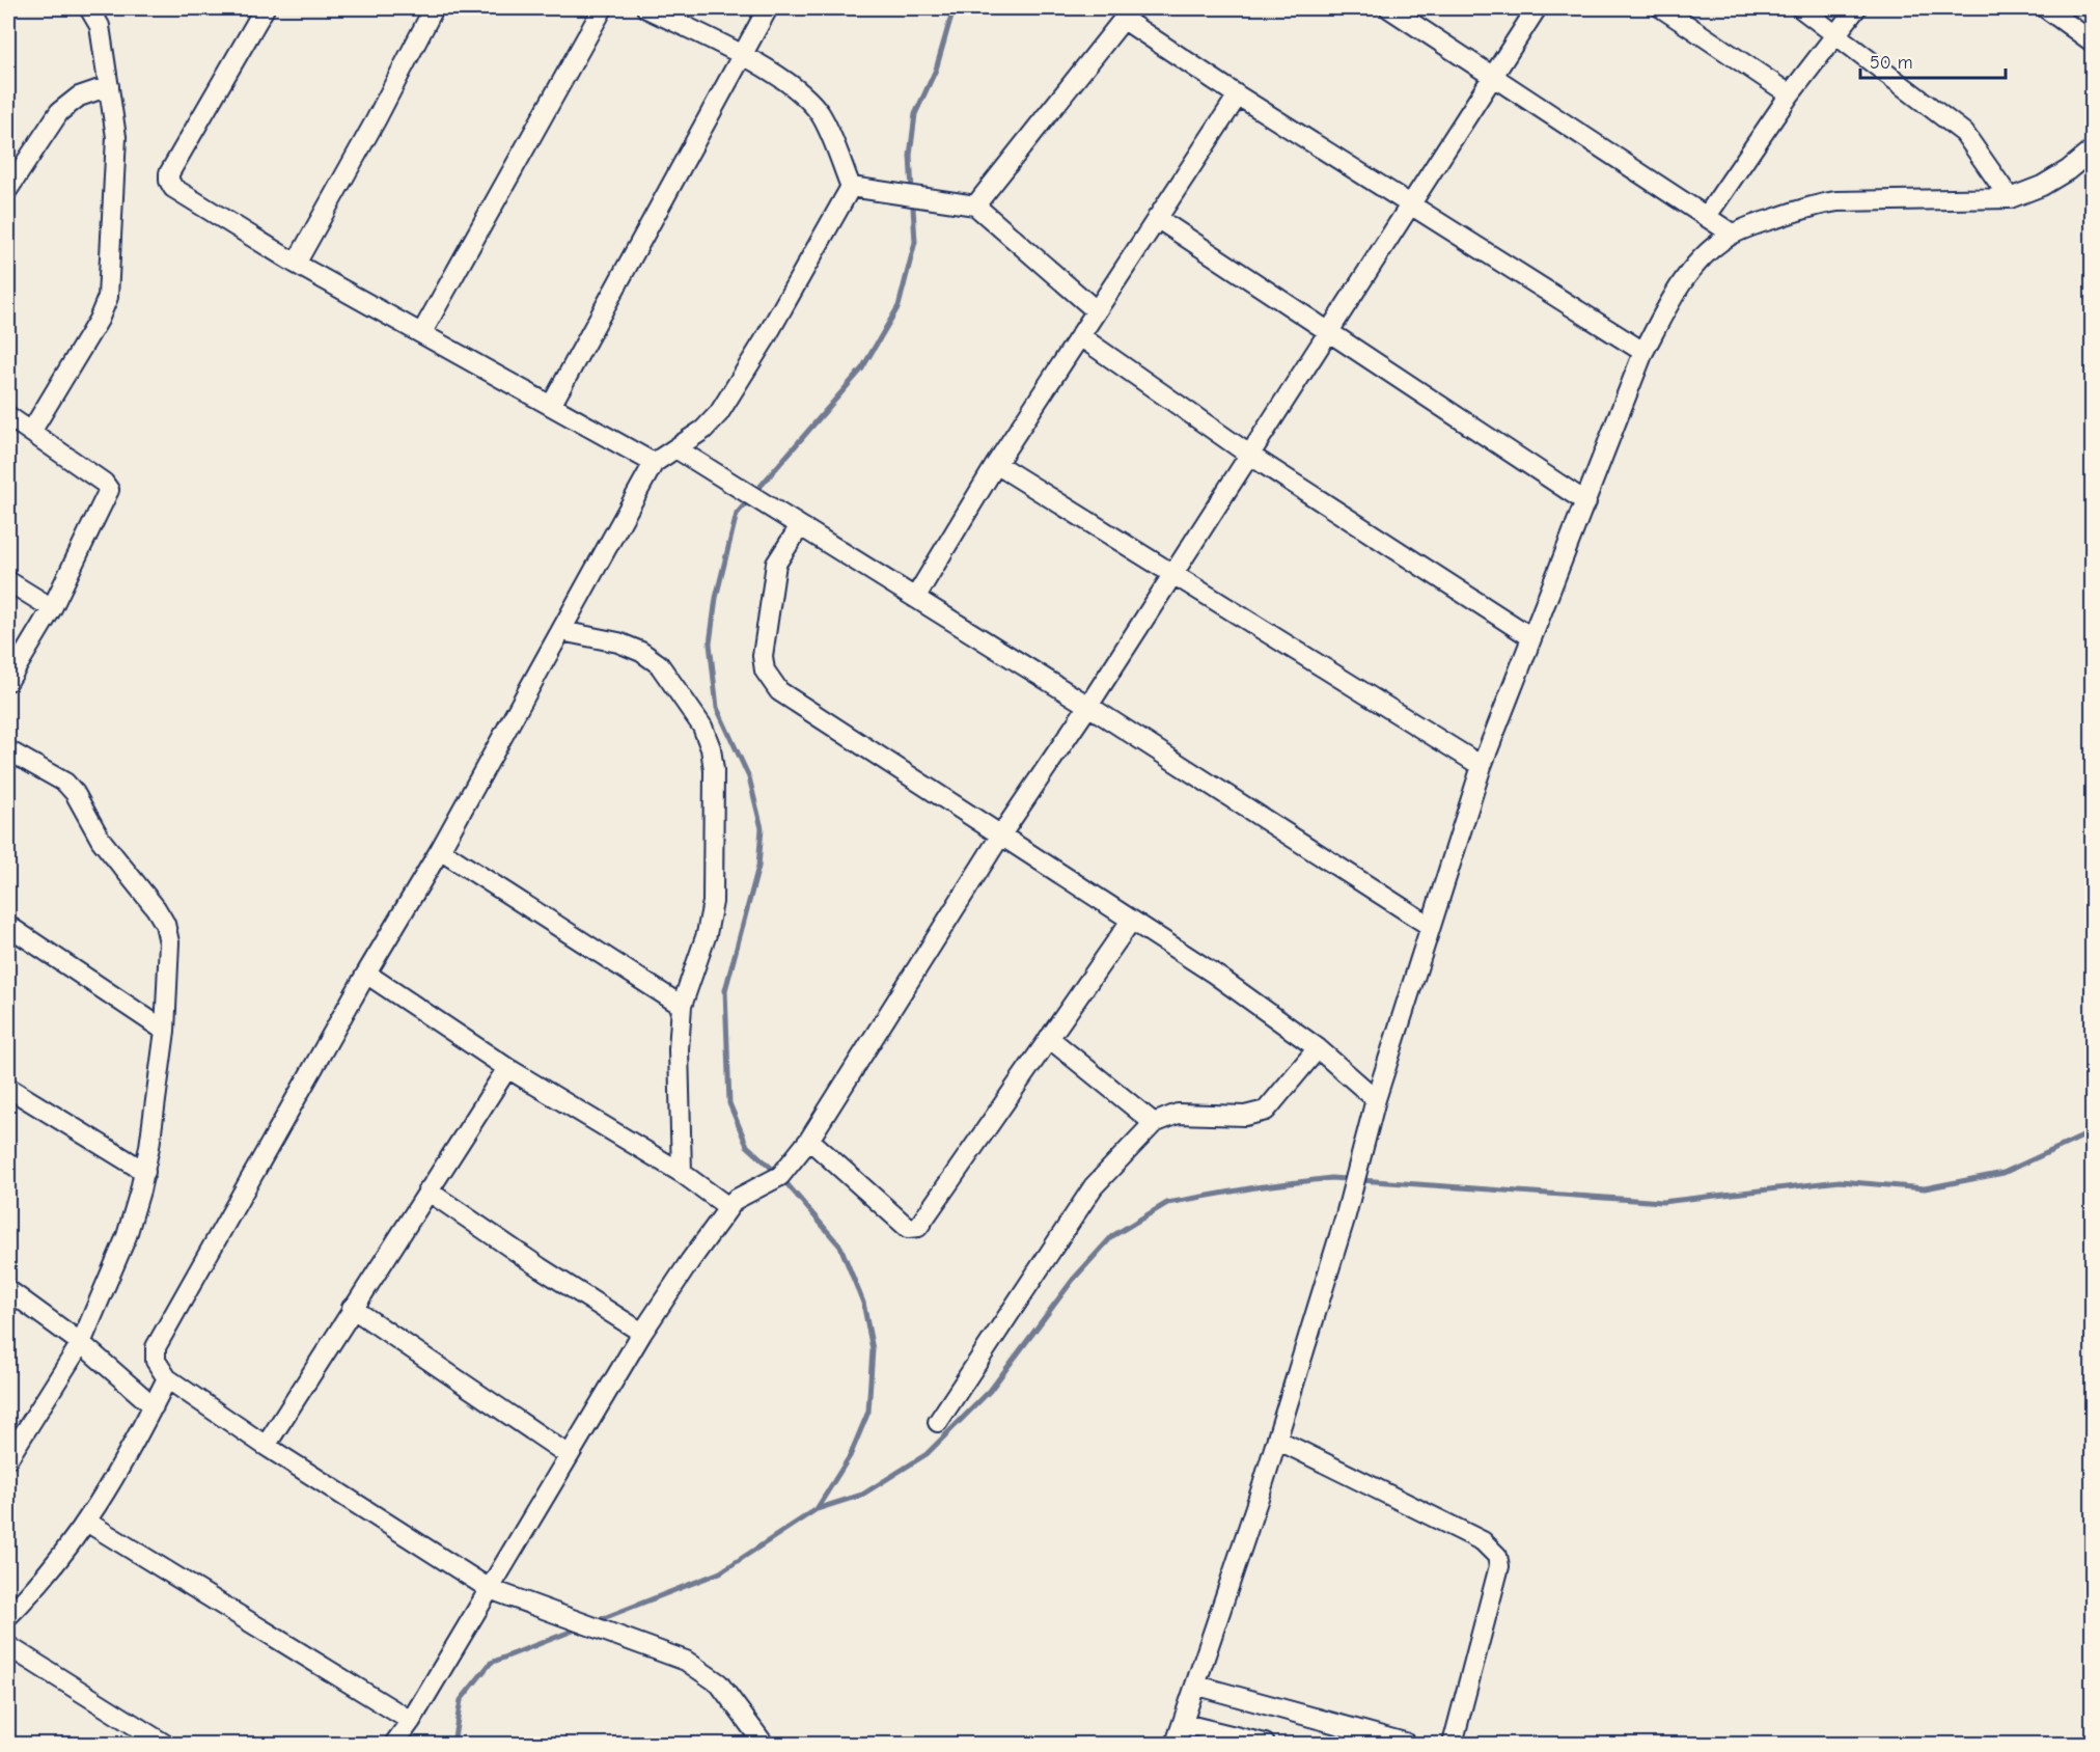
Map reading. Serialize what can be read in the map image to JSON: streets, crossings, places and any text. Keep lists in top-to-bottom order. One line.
{"scale_bar":"50 m"}
